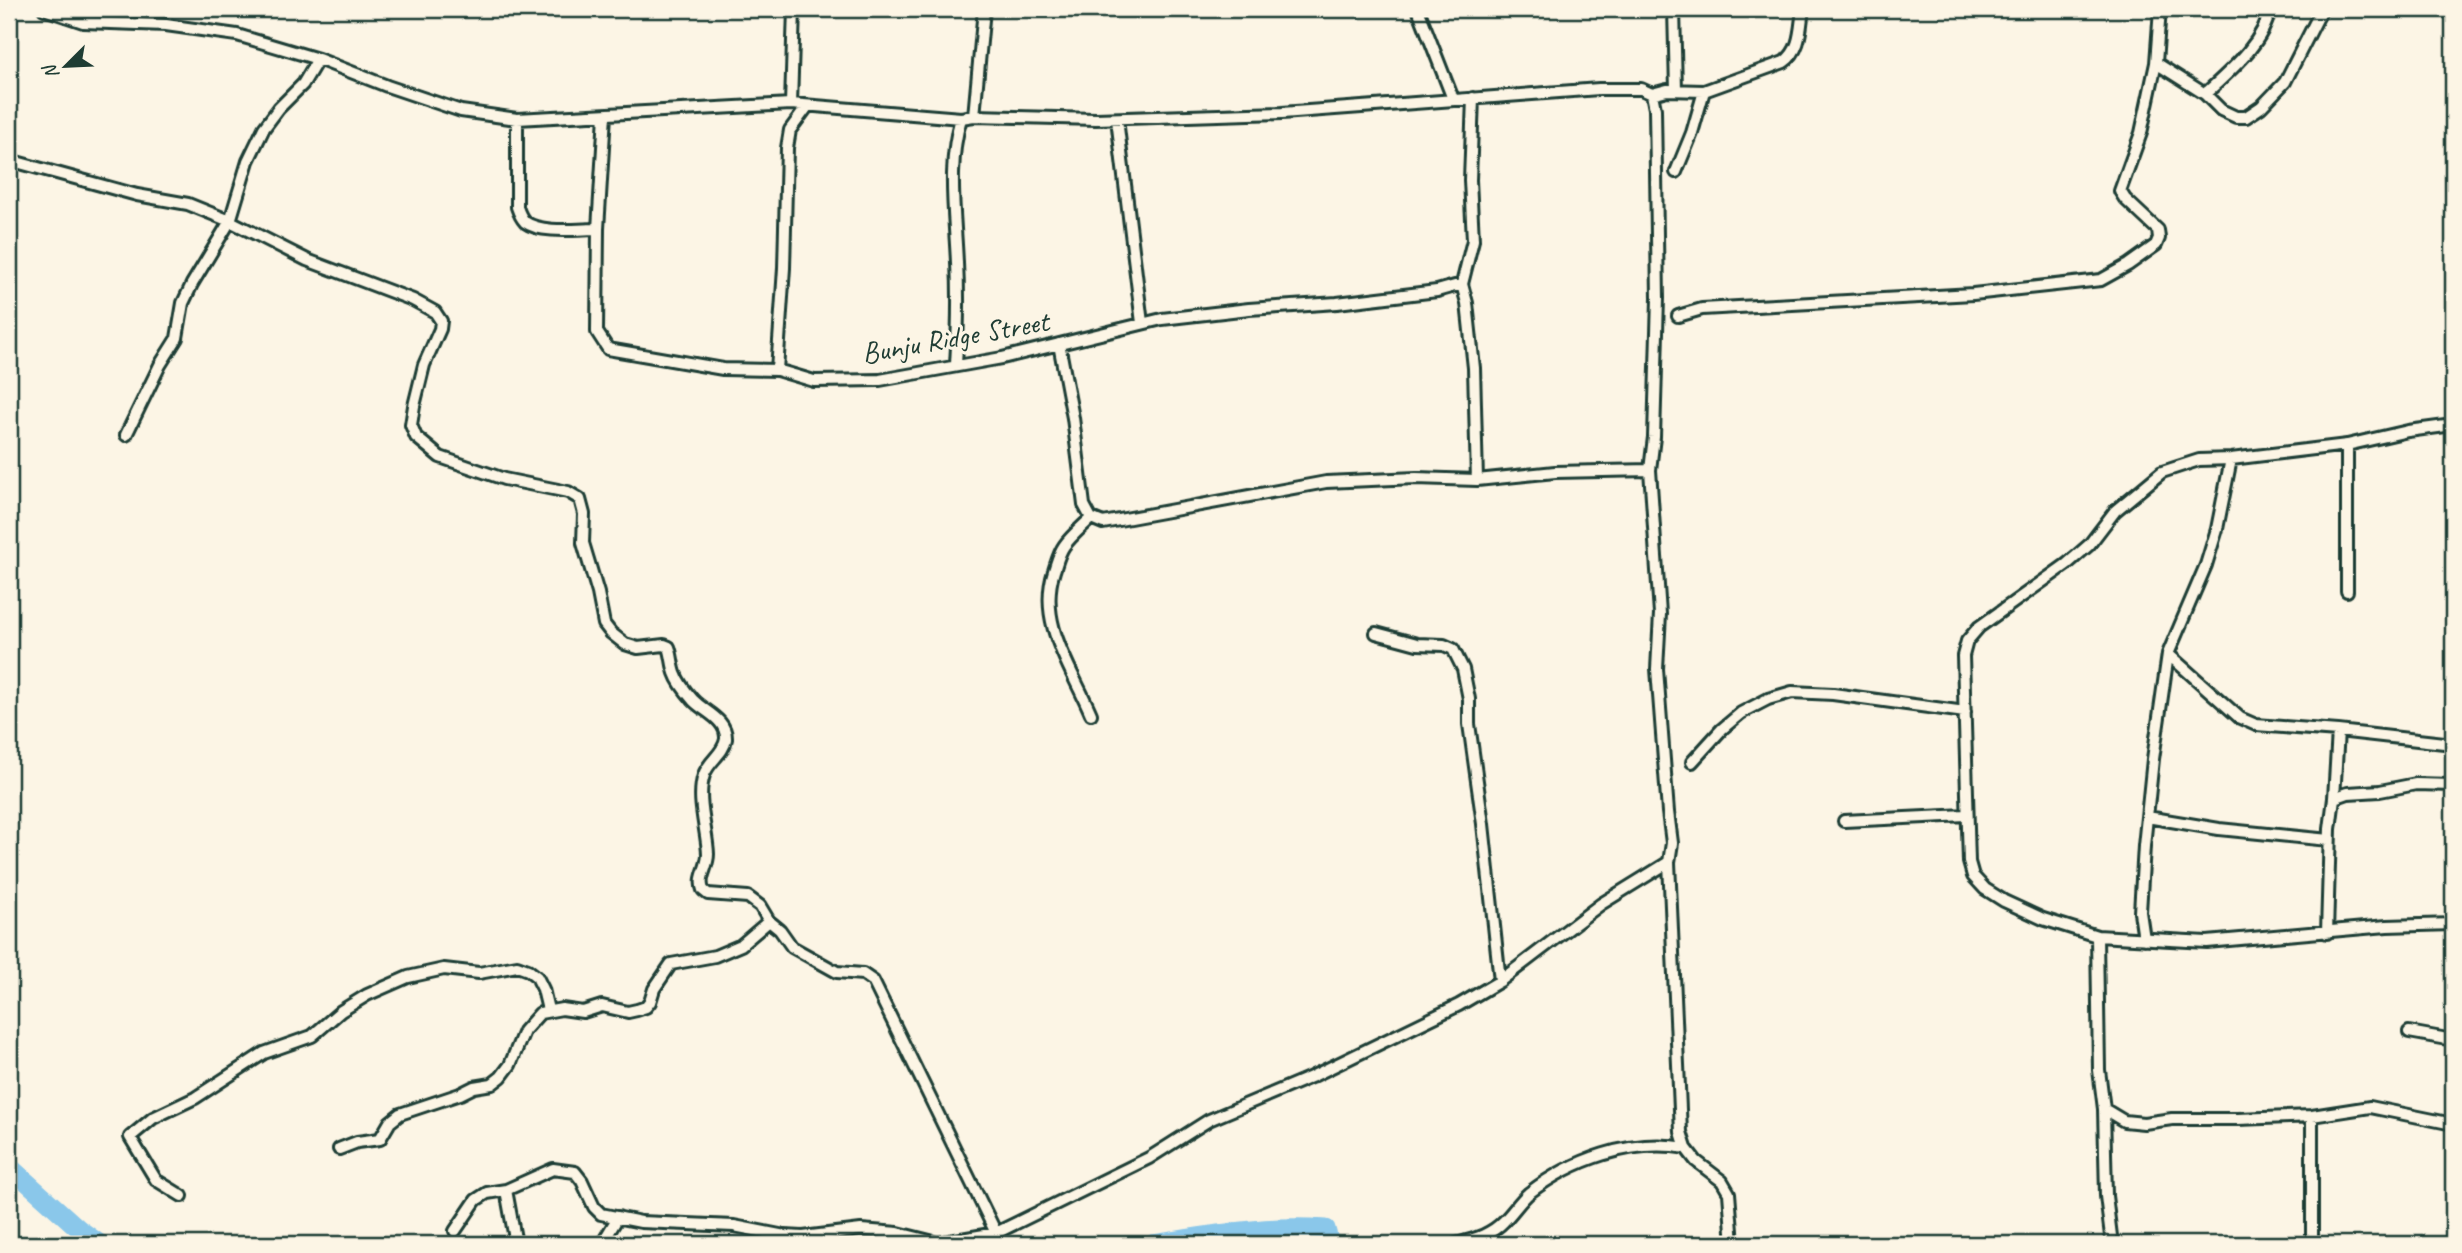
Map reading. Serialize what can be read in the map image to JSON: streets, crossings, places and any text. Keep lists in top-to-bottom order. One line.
{"streets":{"street":["Bunju Ridge Street"]},"north":"bottom left"}
